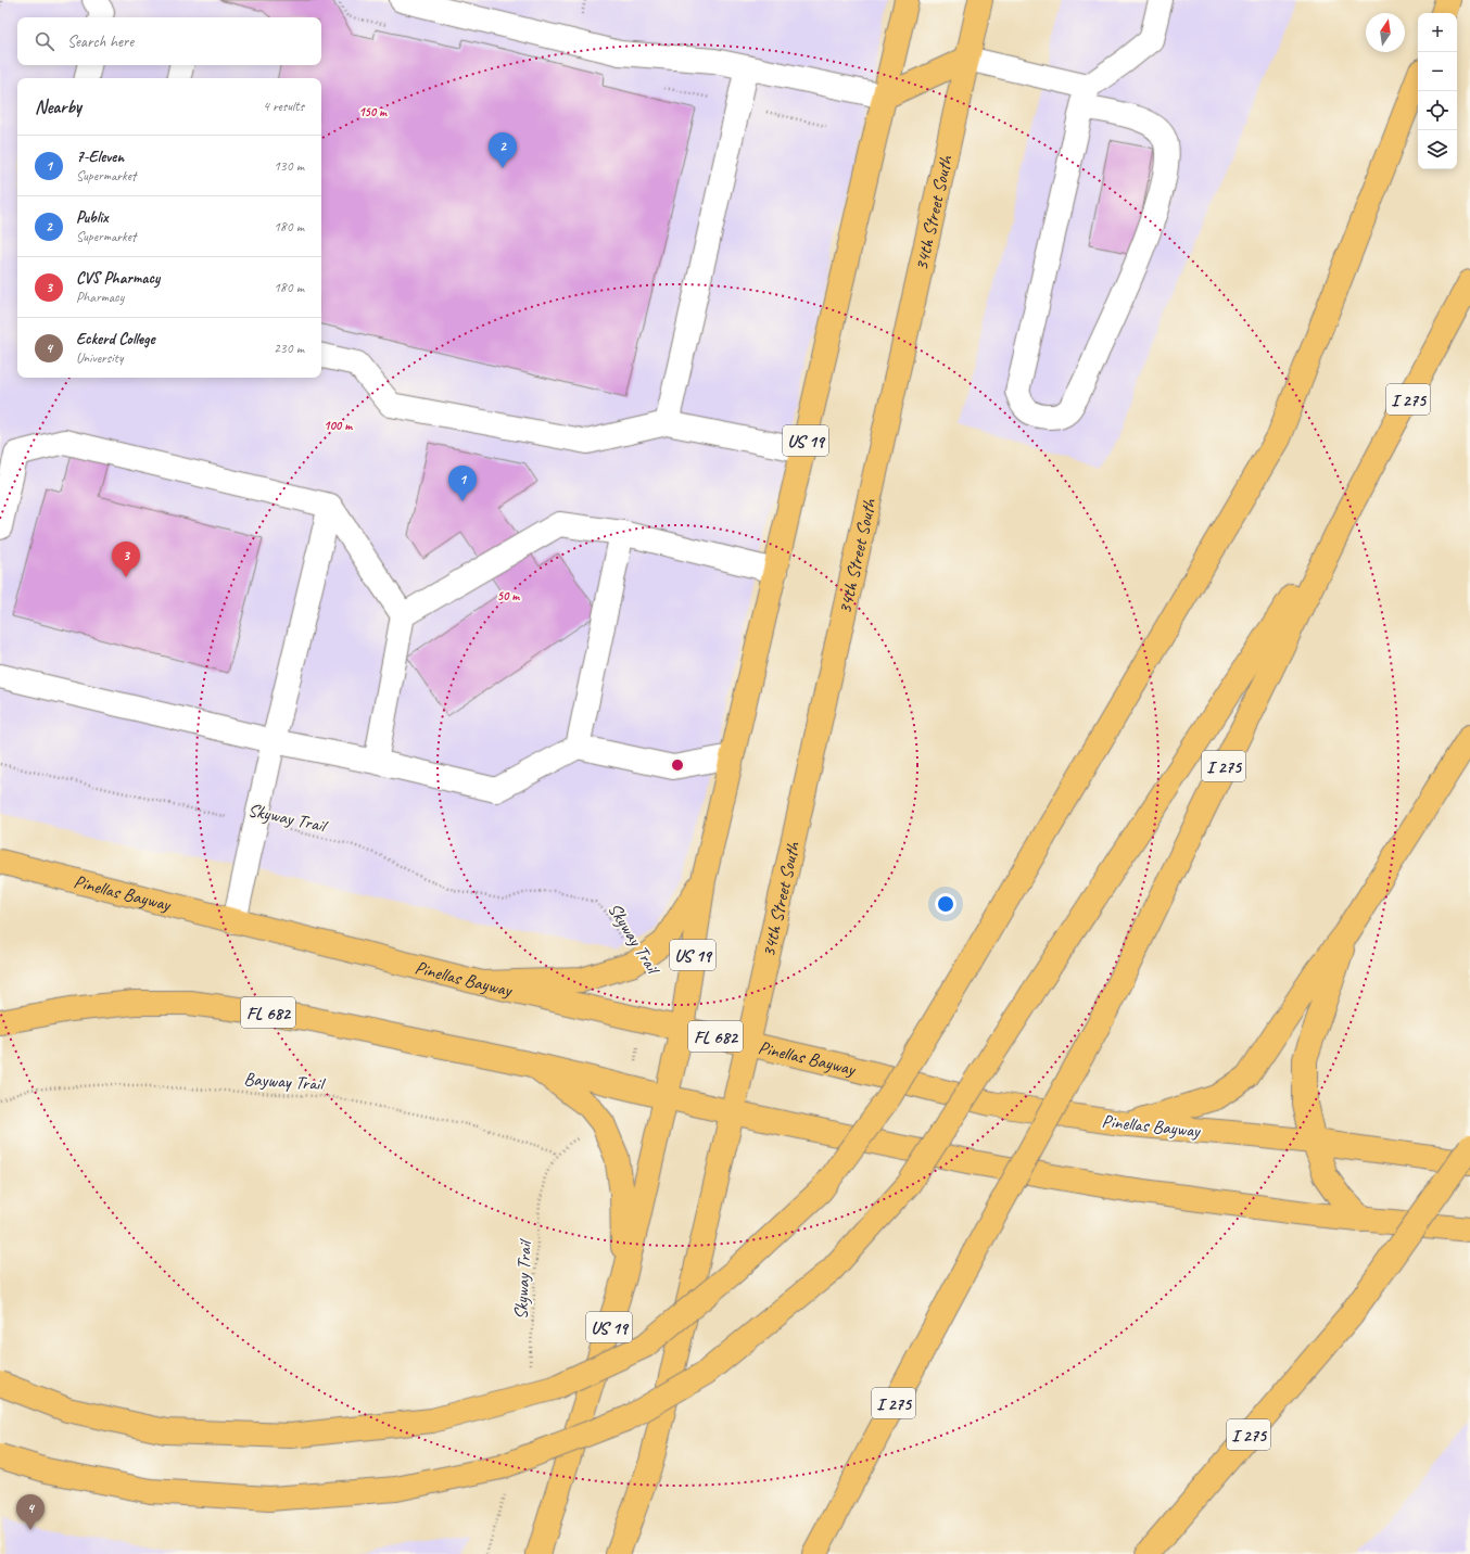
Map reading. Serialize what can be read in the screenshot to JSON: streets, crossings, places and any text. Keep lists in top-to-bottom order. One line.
{"streets":{"main road":["34th Street South","I 275","US 19","Pinellas Bayway","FL 682"],"path":["Skyway Trail","Bayway Trail"]},"crossings":[["34th Street South","Pinellas Bayway"],["34th Street South","FL 682"],["US 19","Pinellas Bayway"],["US 19","FL 682"],["Skyway Trail","Bayway Trail"]],"north":"top","page":{"map_buttons":["+","−"],"search":"Search here","heading":["Nearby","4 results"],"pins":["2","1","3","4"],"list":[{"mark":"1","name":"7-Eleven","note":"Supermarket","value":"130 m"},{"mark":"2","name":"Publix","note":"Supermarket","value":"180 m"},{"mark":"3","name":"CVS Pharmacy","note":"Pharmacy","value":"180 m"},{"mark":"4","name":"Eckerd College","note":"University","value":"230 m"}]},"rings":["150 m","100 m","50 m"]}
